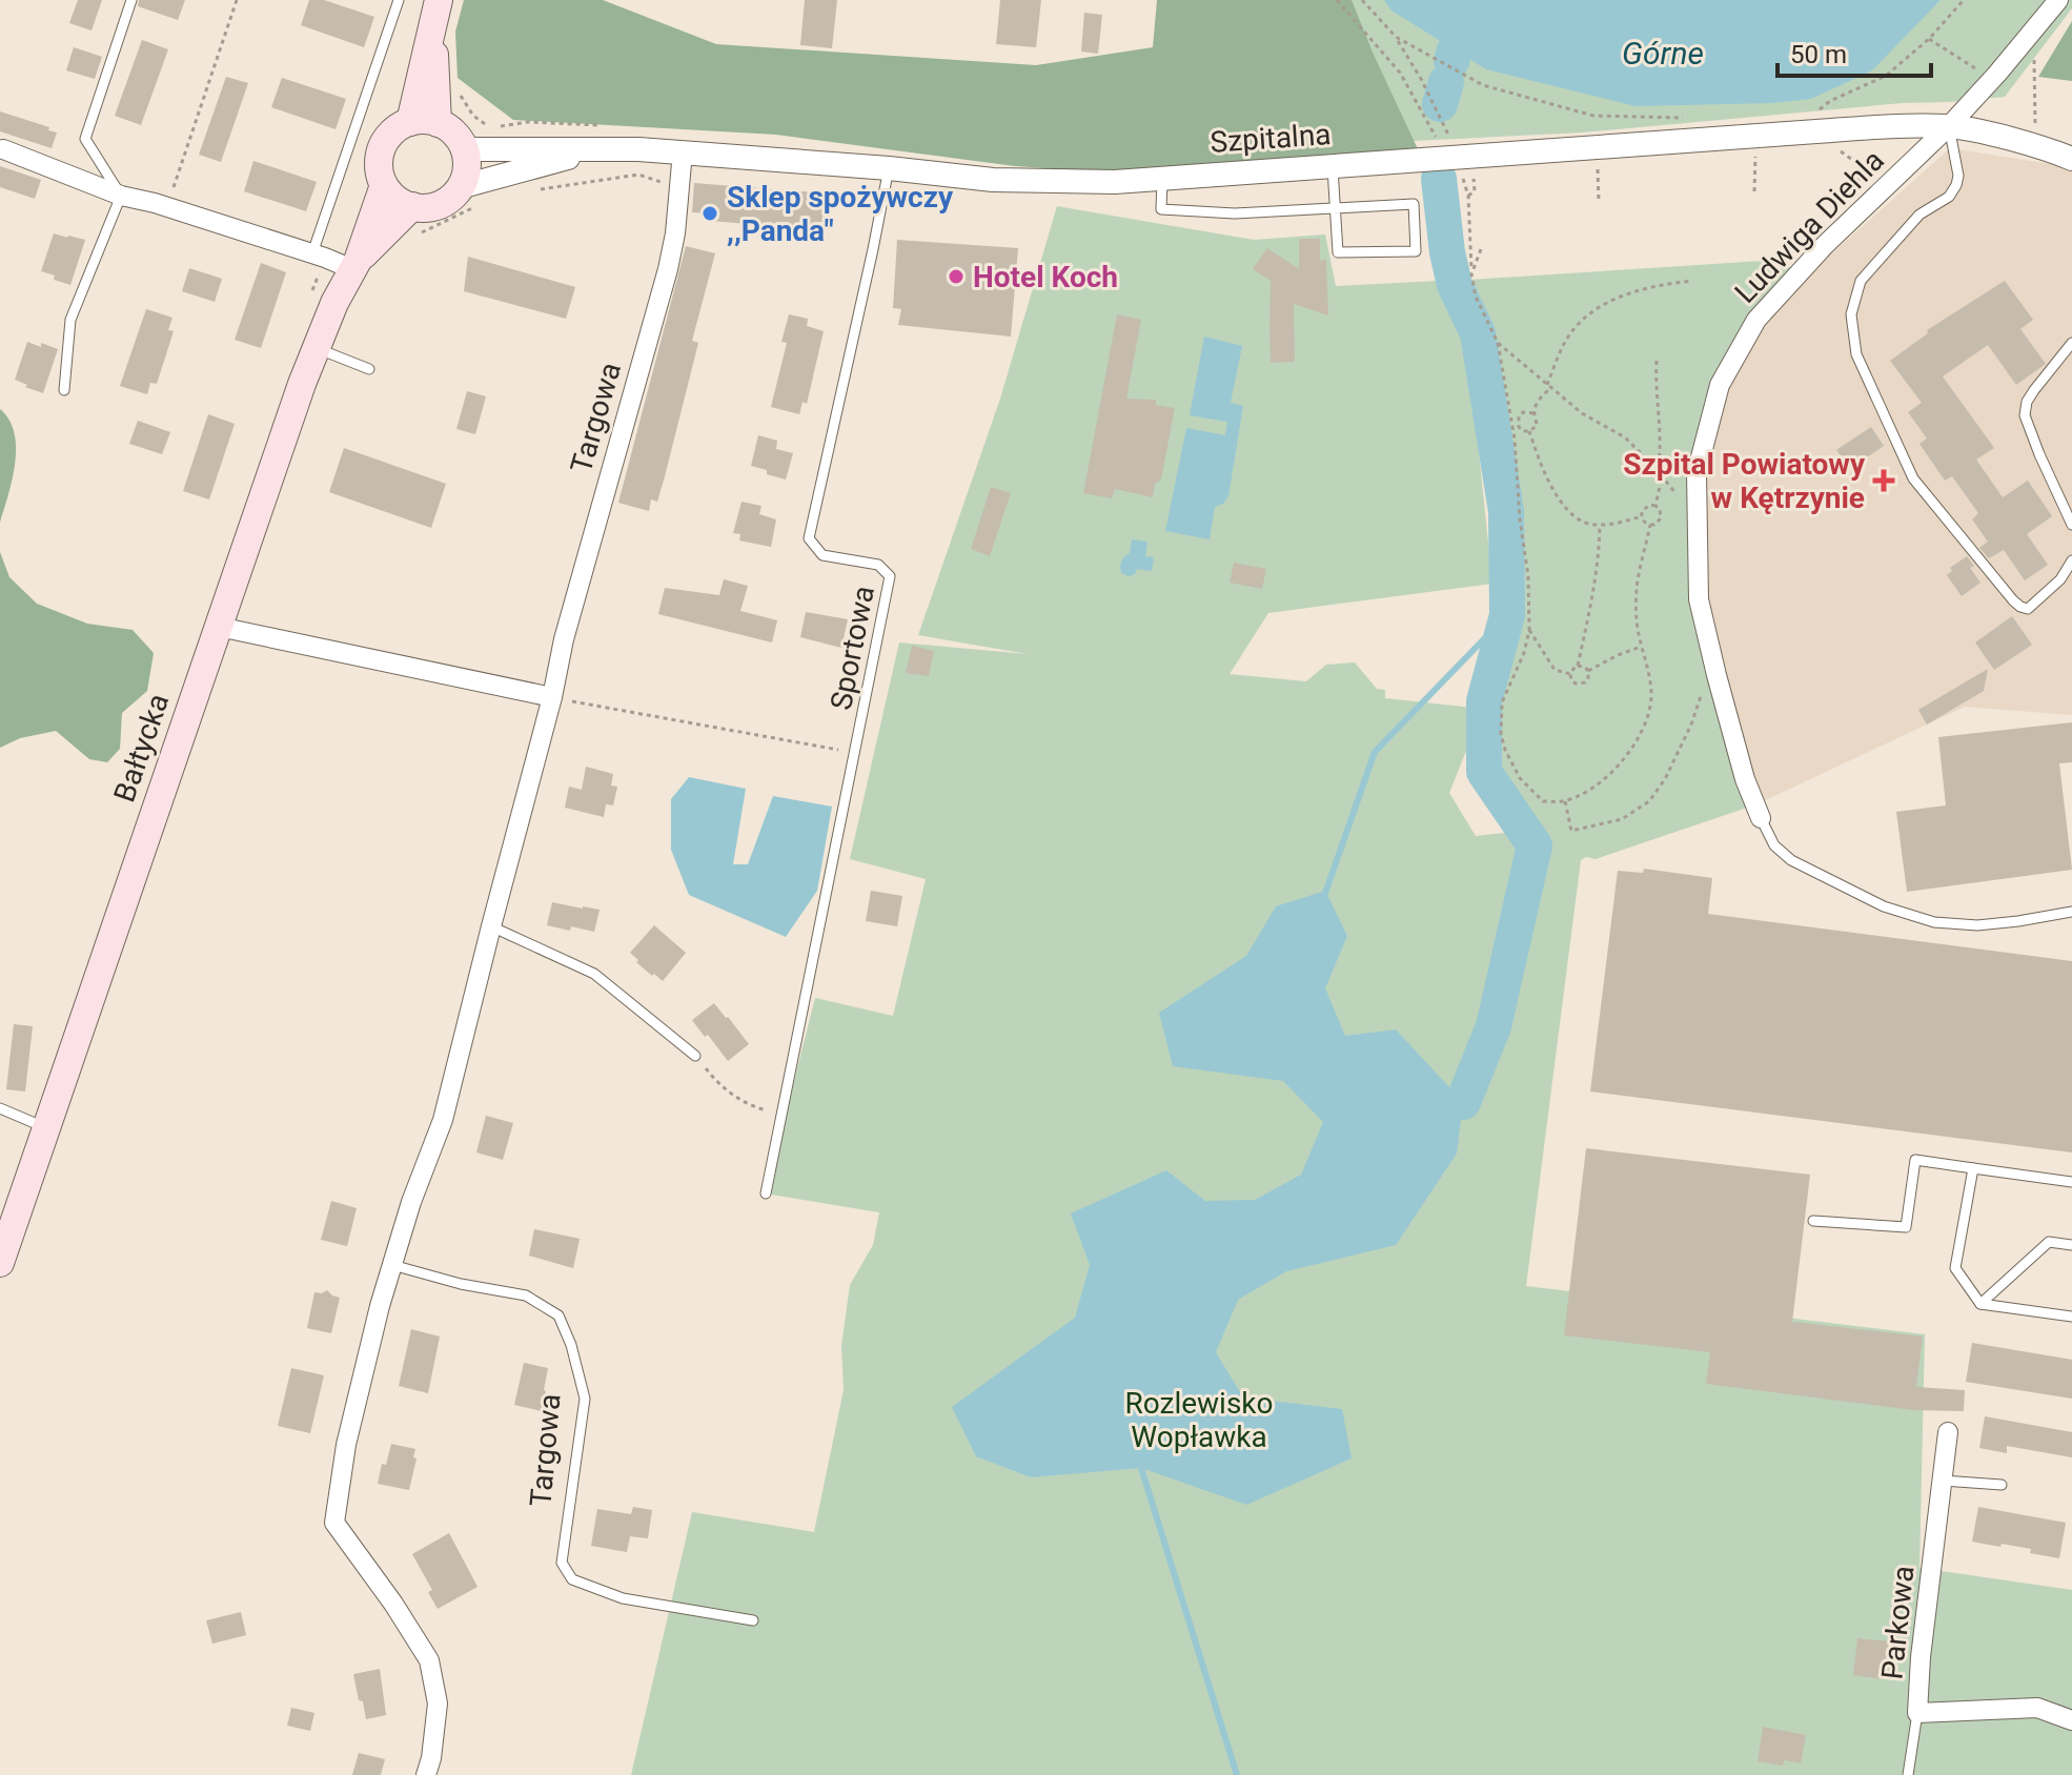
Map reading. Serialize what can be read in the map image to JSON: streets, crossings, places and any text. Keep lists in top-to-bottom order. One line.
{"streets":{"main road":["Bałtycka"],"street":["Szpitalna","Ludwiga Diehla","Targowa","Parkowa"],"lane":["Sportowa"]},"crossings":[["Szpitalna","Ludwiga Diehla"],["Szpitalna","Targowa"],["Szpitalna","Sportowa"],["Szpitalna","Bałtycka"]],"water":["Górne"],"parks":["Rozlewisko Wopławka"],"places":{"other":["Sklep spożywczy ,,Panda\"","Hotel Koch"],"health":["Szpital Powiatowy w Kętrzynie"]},"scale_bar":"50 m"}
